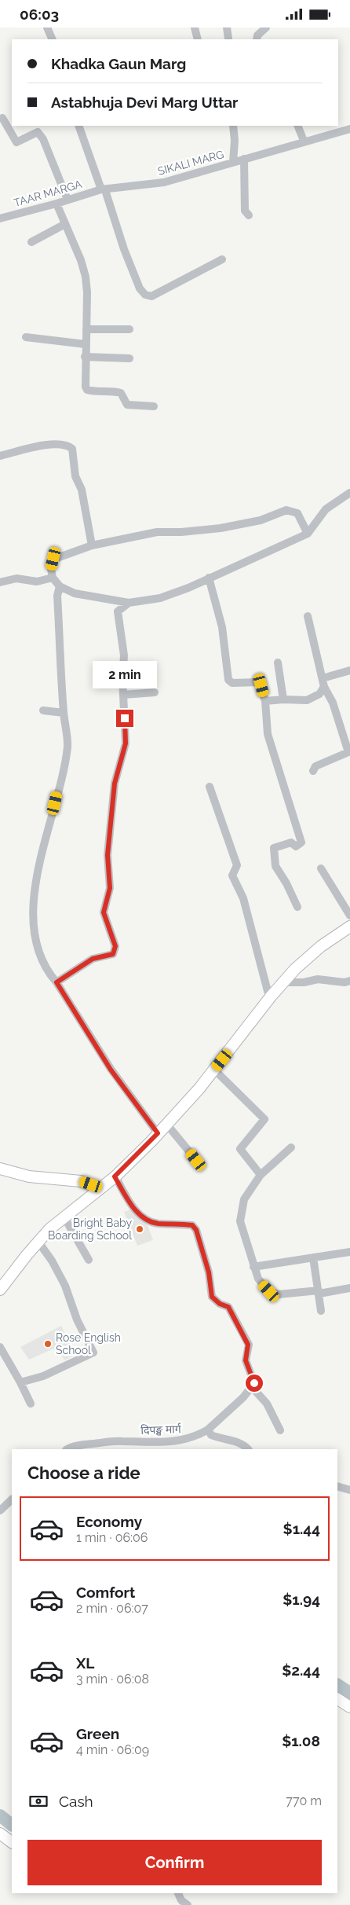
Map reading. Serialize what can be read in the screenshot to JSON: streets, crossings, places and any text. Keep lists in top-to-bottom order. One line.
{"streets":{"street":["SIKALI MARG","TAAR MARGA","दिपङ्ख मार्ग"]},"crossings":[["SIKALI MARG","TAAR MARGA"]],"places":["Bright Baby Boarding School","Rose English School"],"page":{"status":"06:03","banner":["Khadka Gaun Marg","Astabhuja Devi Marg Uttar"],"bubble":"2 min","heading":"Choose a ride","list":[{"name":"Economy","note":"1 min · 06:06","value":"$1.44"},{"name":"Comfort","note":"2 min · 06:07","value":"$1.94"},{"name":"XL","note":"3 min · 06:08","value":"$2.44"},{"name":"Green","note":"4 min · 06:09","value":"$1.08"}],"pay":["Cash","770 m"],"buttons":"Confirm"}}
